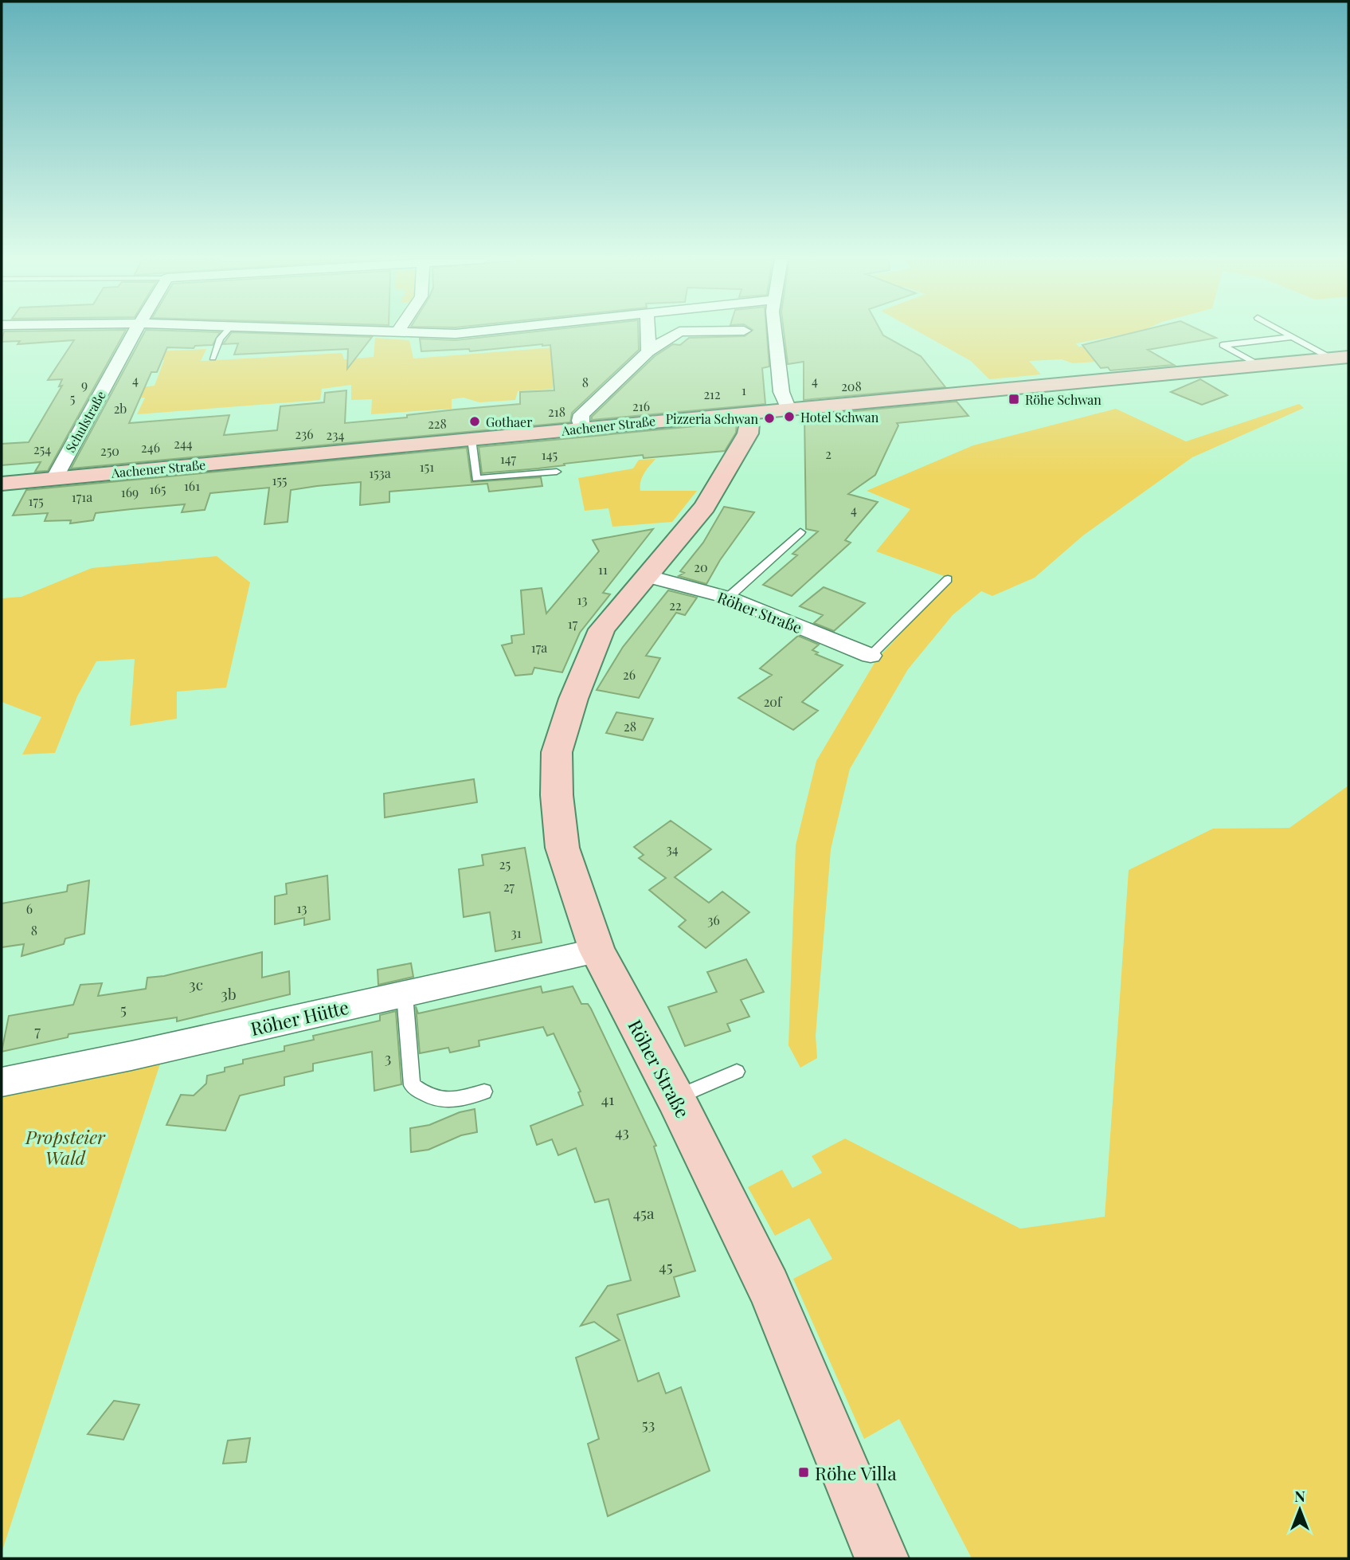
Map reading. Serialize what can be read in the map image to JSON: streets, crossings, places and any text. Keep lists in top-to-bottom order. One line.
{"streets":{"main road":["Aachener Straße","Röher Straße"],"street":["Schulstraße","Röher Hütte"]},"crossings":[["Schulstraße","Aachener Straße"],["Aachener Straße","Röher Straße"],["Röher Straße","Röher Hütte"]],"parks":["Propsteier Wald"],"places":{"transit":["Röhe Schwan","Röhe Villa"],"other":["Hotel Schwan","Pizzeria Schwan","Gothaer"]},"house_numbers":["4","4","8","9","208","1","212","5","216","2b","218","228","236","234","244","246","254","250","2","145","147","151","153a","155","161","165","169","171a","175","4","20","11","13","22","17","17a","26","20f","28","34","25","27","13","6","36","8","31","3c","3b","5","7","3","41","43","45a","45","53"],"north":"top"}
